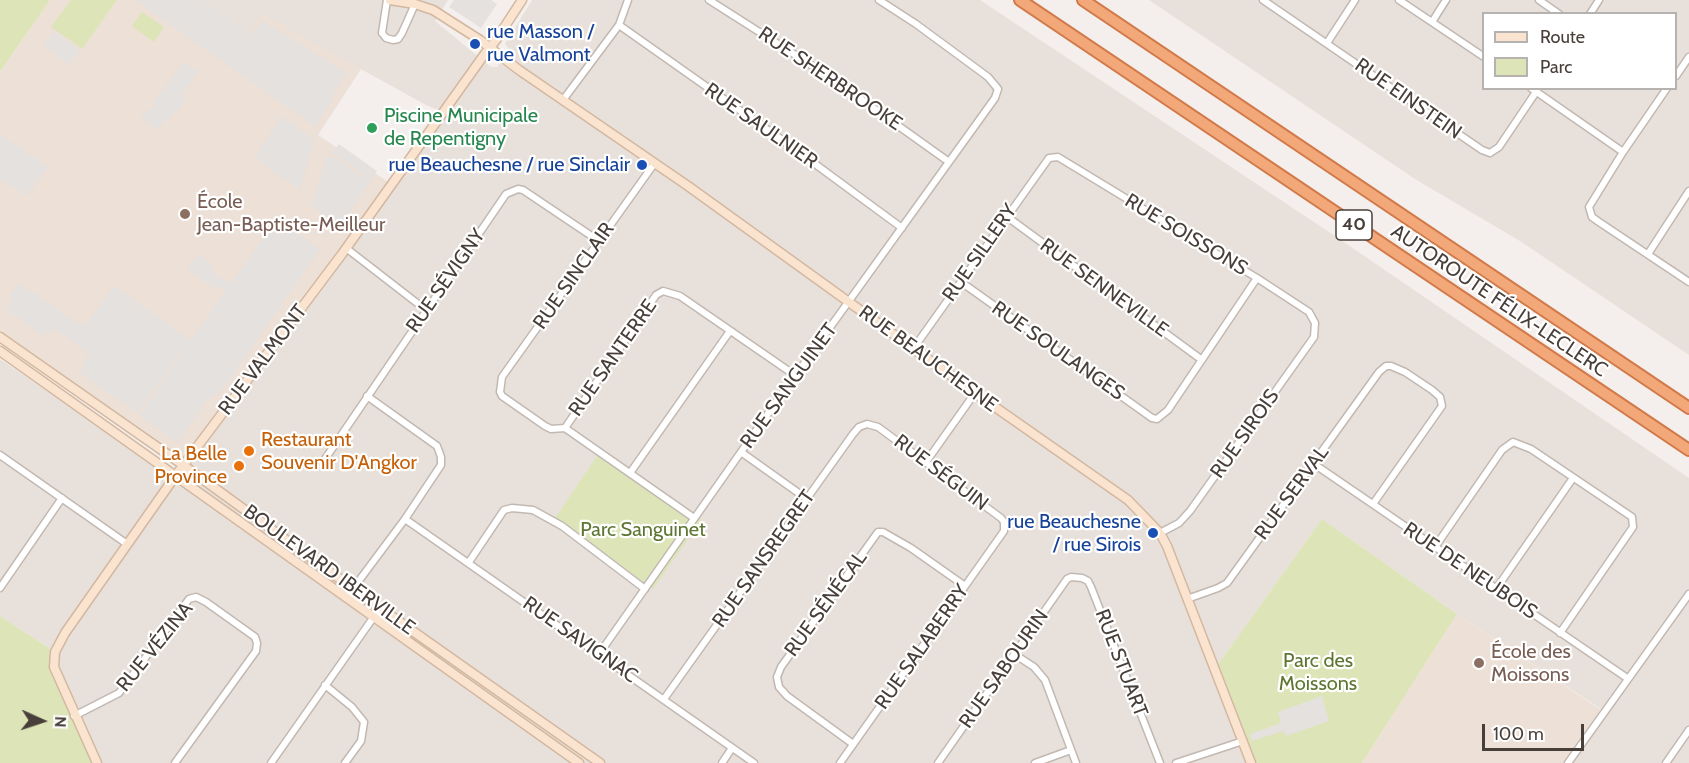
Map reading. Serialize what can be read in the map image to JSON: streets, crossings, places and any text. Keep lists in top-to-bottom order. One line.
{"streets":{"highway":["40","AUTOROUTE FÉLIX-LECLERC"],"street":["RUE SHERBROOKE","RUE EINSTEIN","RUE SAULNIER","RUE SOISSONS","RUE SILLERY","RUE SINCLAIR","RUE SÉVIGNY","RUE SENNEVILLE","RUE SOULANGES","RUE SANTERRE","RUE BEAUCHESNE","RUE VALMONT","RUE SANGUINET","RUE SIROIS","RUE SÉGUIN","RUE SERVAL","RUE SANSREGRET","BOULEVARD IBERVILLE","RUE DE NEUBOIS","RUE SÉNÉCAL","RUE SAVIGNAC","RUE VÉZINA","RUE SALABERRY","RUE STUART","RUE SABOURIN"]},"crossings":[["RUE SHERBROOKE","RUE SANGUINET"],["RUE SAULNIER","RUE SANGUINET"],["RUE SOISSONS","RUE SILLERY"],["RUE SOISSONS","RUE SIROIS"],["RUE SILLERY","RUE SENNEVILLE"],["RUE SILLERY","RUE SOULANGES"],["RUE SILLERY","RUE BEAUCHESNE"],["RUE SINCLAIR","RUE SÉVIGNY"],["RUE SINCLAIR","RUE SANTERRE"],["RUE SINCLAIR","RUE BEAUCHESNE"],["RUE SENNEVILLE","RUE SOULANGES"],["RUE BEAUCHESNE","RUE VALMONT"],["RUE BEAUCHESNE","RUE SANGUINET"],["RUE BEAUCHESNE","RUE SIROIS"],["RUE BEAUCHESNE","RUE SERVAL"],["RUE VALMONT","BOULEVARD IBERVILLE"],["RUE VALMONT","RUE VÉZINA"],["RUE SANGUINET","RUE SAVIGNAC"],["RUE SÉGUIN","RUE SANSREGRET"],["RUE SÉGUIN","RUE SALABERRY"],["RUE SERVAL","RUE DE NEUBOIS"],["RUE SANSREGRET","RUE SAVIGNAC"],["RUE SÉNÉCAL","RUE SALABERRY"],["RUE STUART","RUE SABOURIN"]],"parks":["Parc Sanguinet","Parc des Moissons"],"places":["rue Masson / rue Valmont","Piscine Municipale de Repentigny","rue Beauchesne / rue Sinclair","École Jean-Baptiste-Meilleur","Restaurant Souvenir D'Angkor","La Belle Province","rue Beauchesne / rue Sirois","École des Moissons"],"legend":["Route","Parc"],"scale_bar":"100 m","north":"right"}
